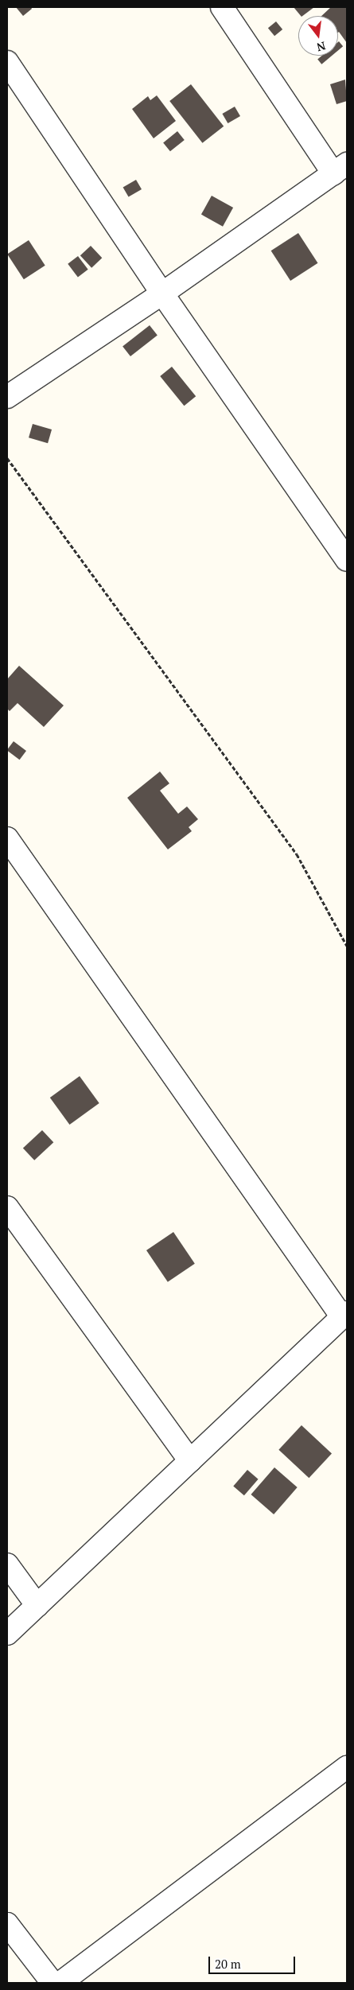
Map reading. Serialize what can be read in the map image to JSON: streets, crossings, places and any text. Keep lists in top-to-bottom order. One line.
{"scale_bar":"20 m","north":"bottom"}
